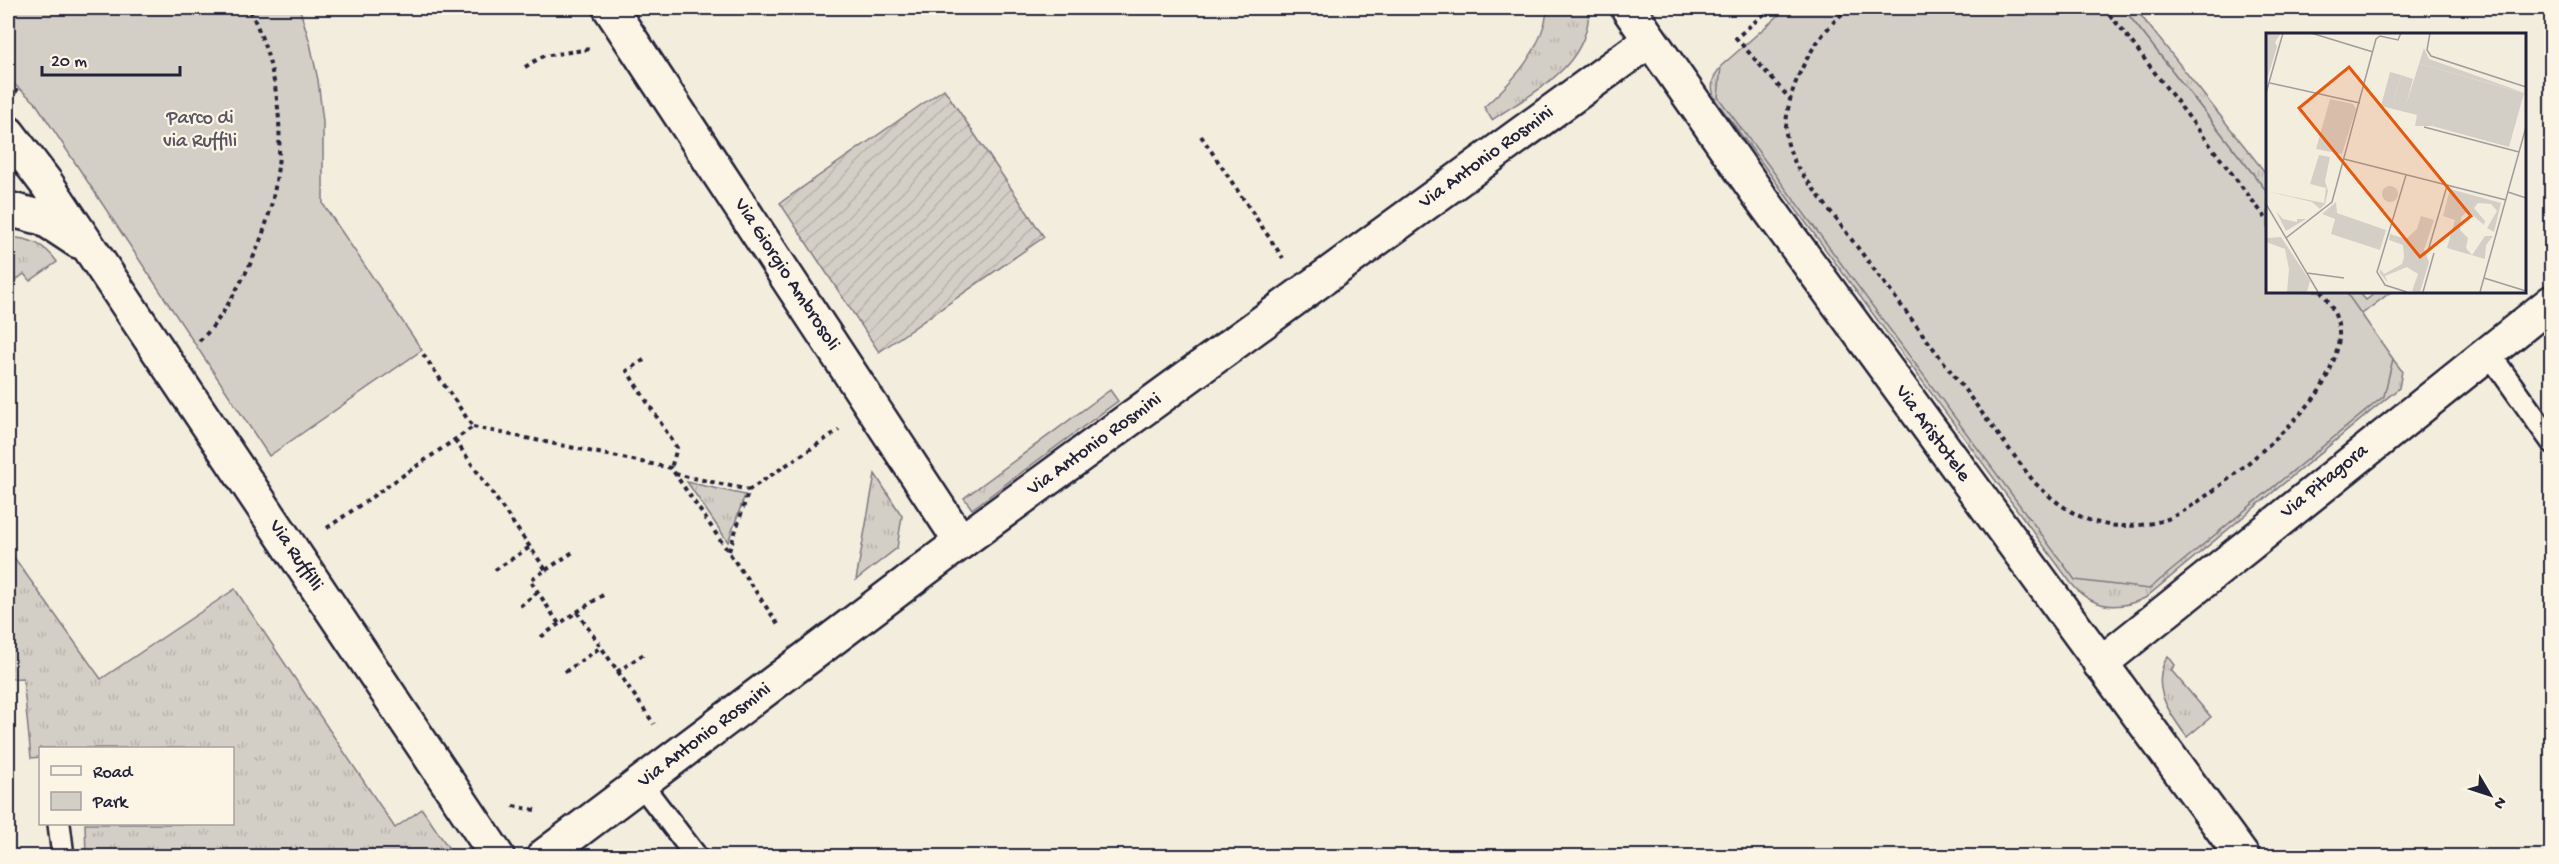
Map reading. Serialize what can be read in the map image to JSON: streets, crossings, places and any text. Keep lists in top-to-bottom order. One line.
{"streets":{"street":["Via Antonio Rosmini","Via Giorgio Ambrosoli","Via Aristotele","Via Pitagora","Via Ruffilli"]},"crossings":[["Via Antonio Rosmini","Via Giorgio Ambrosoli"],["Via Antonio Rosmini","Via Aristotele"],["Via Aristotele","Via Pitagora"]],"parks":["Parco di via Ruffili"],"legend":["Road","Park"],"scale_bar":"20 m","north":"bottom right"}
